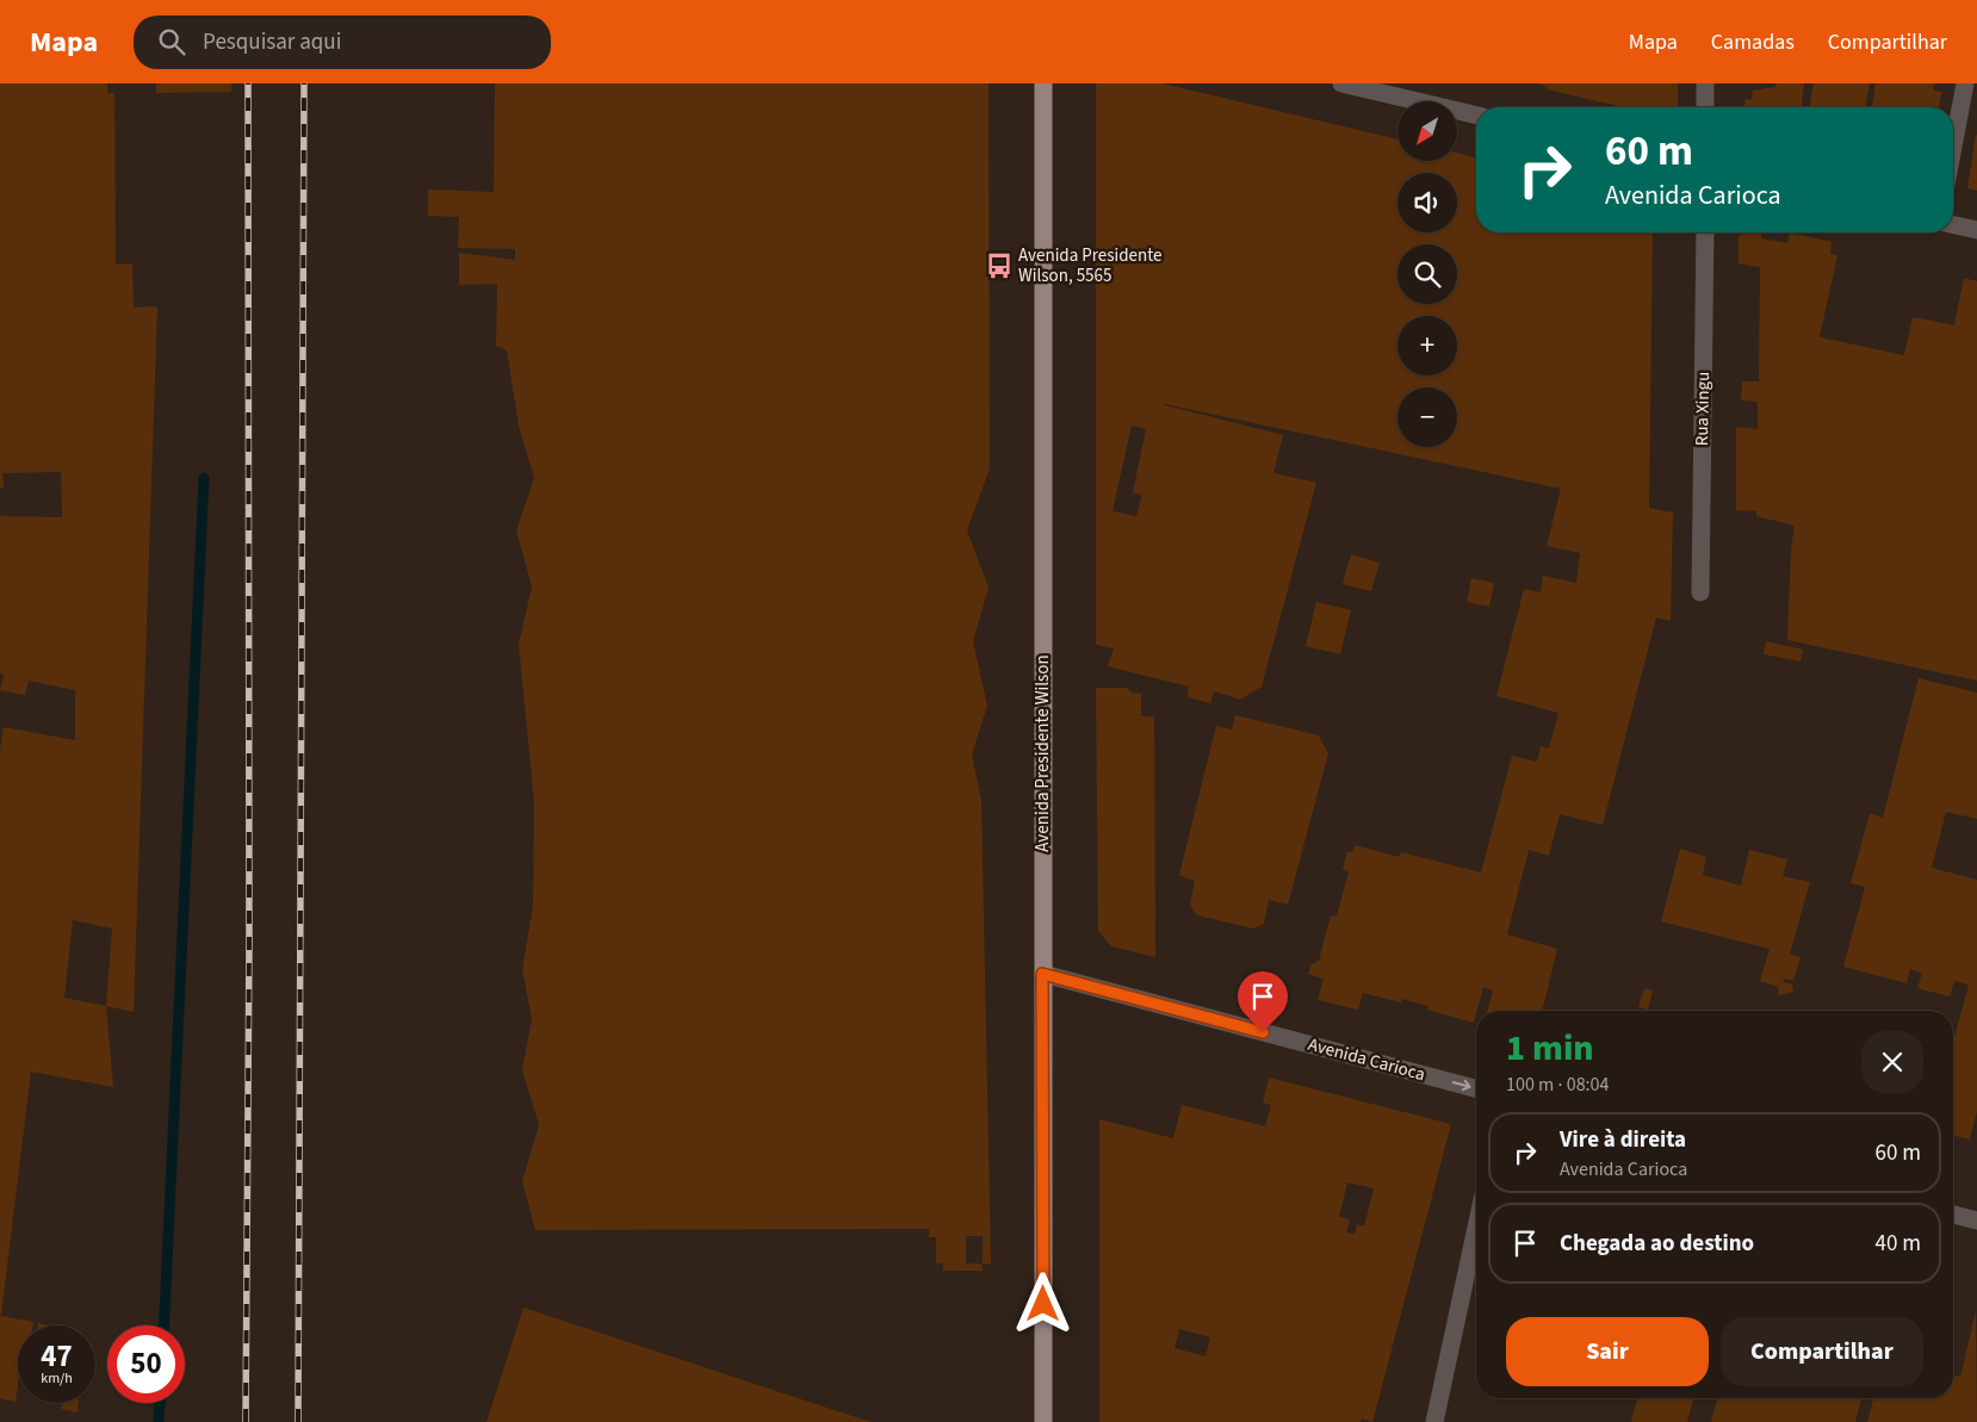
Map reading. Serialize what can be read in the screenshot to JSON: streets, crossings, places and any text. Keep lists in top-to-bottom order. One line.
{"streets":{"main road":["Avenida Presidente Wilson"],"street":["Rua Xingu","Avenida Carioca"]},"crossings":[["Avenida Presidente Wilson","Avenida Carioca"]],"one_way":["Avenida Carioca"],"places":{"bus stop":["Avenida Presidente Wilson, 5565"]},"north":"bottom left","page":{"header":"Mapa","search":"Pesquisar aqui","nav":["Mapa","Camadas","Compartilhar"],"map_buttons":["+","−"],"turn":["60 m","Avenida Carioca"],"heading":["1 min","100 m · 08:04"],"list":[{"name":"Vire à direita","note":"Avenida Carioca","value":"60 m"},{"name":"Chegada ao destino","value":"40 m"}],"buttons":["Sair","Compartilhar"],"speed":"47 km/h","limit":"50"}}
